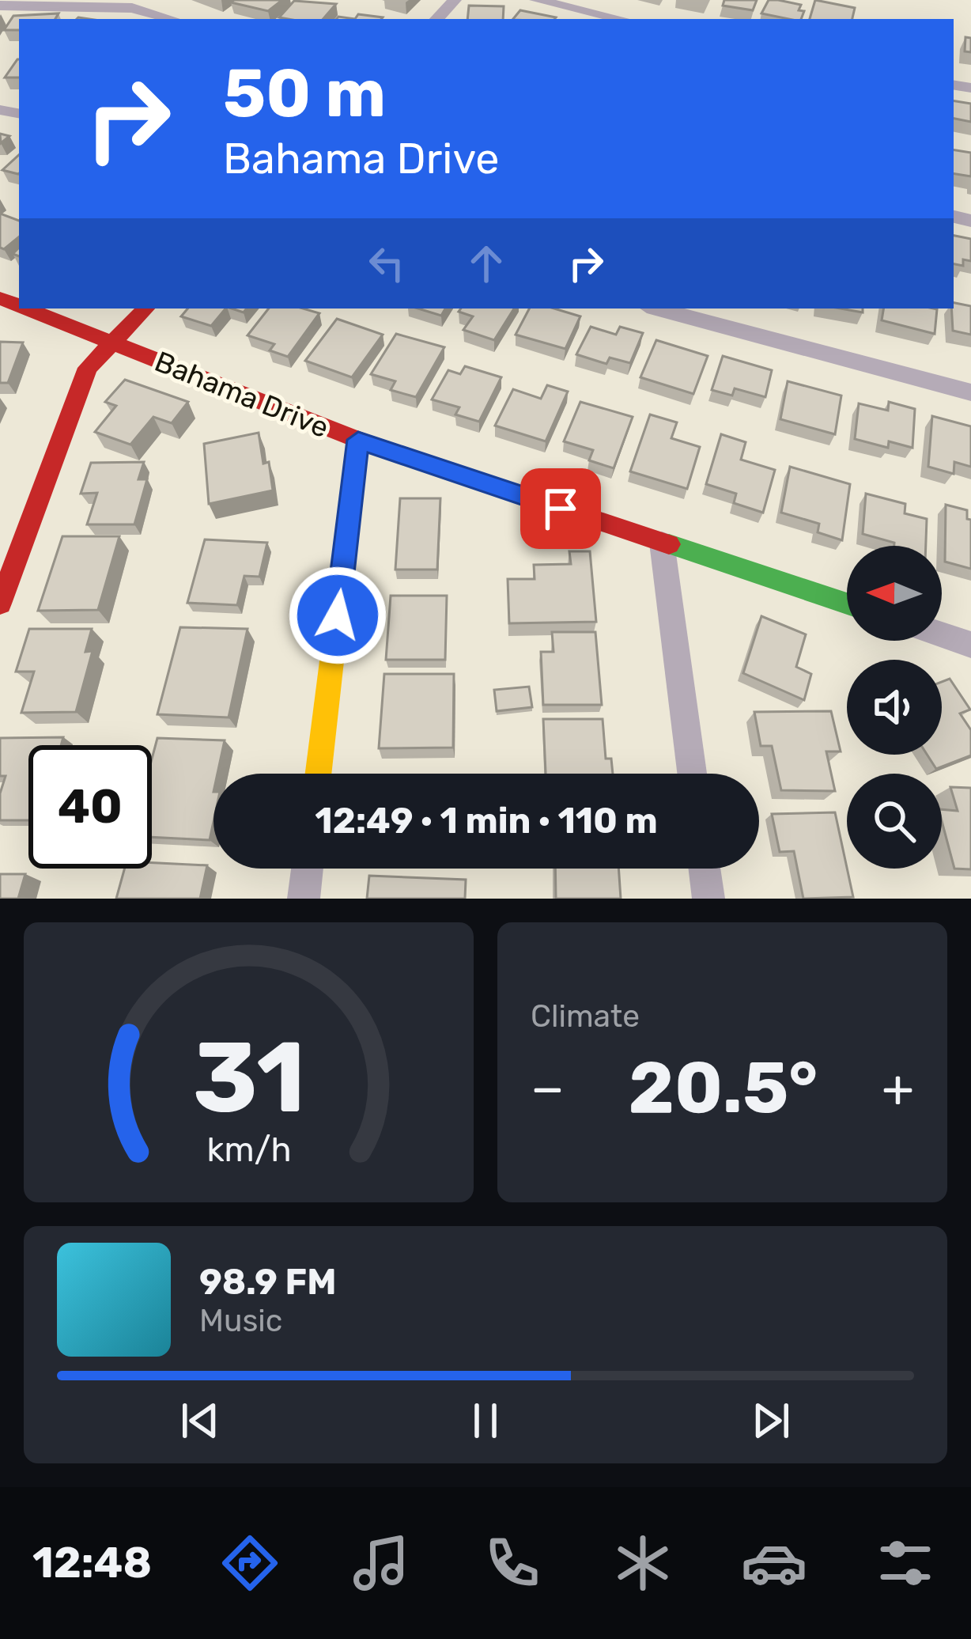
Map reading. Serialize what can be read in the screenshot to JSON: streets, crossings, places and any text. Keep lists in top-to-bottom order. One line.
{"streets":{"street":["Bahama Drive"]},"north":"left","page":{"turn":["50 m","Bahama Drive"],"limit":"40","trip":"12:49 · 1 min · 110 m","tile":"Climate","heat":["−","20.5°","+"],"song":["98.9 FM","Music"],"tabs":"12:48","gauge":["31","km/h"]}}
